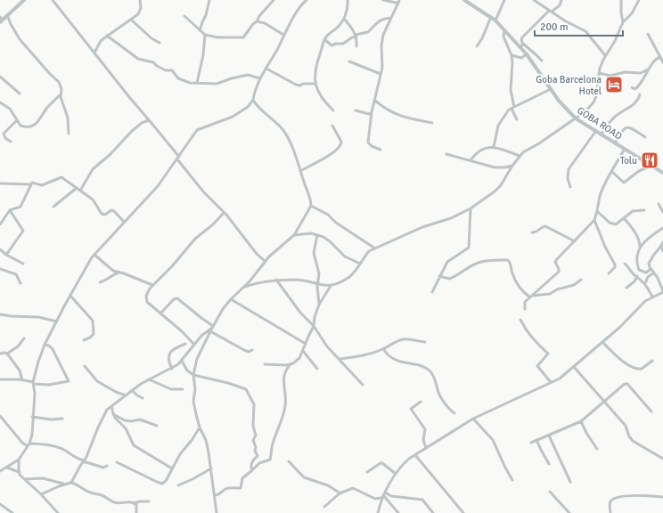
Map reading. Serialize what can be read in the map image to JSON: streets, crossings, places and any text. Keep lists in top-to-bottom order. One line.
{"streets":{"street":["GOBA ROAD"]},"places":{"hotel":["Goba Barcelona Hotel"],"restaurant":["Tolu"]},"scale_bar":"200 m"}
